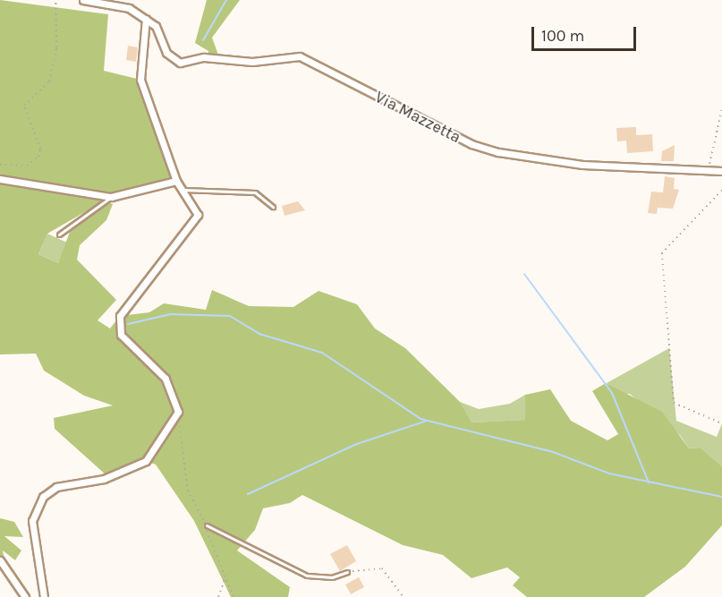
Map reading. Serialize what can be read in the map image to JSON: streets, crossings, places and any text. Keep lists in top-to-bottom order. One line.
{"streets":{"street":["Via Mazzetta"]},"scale_bar":"100 m"}
